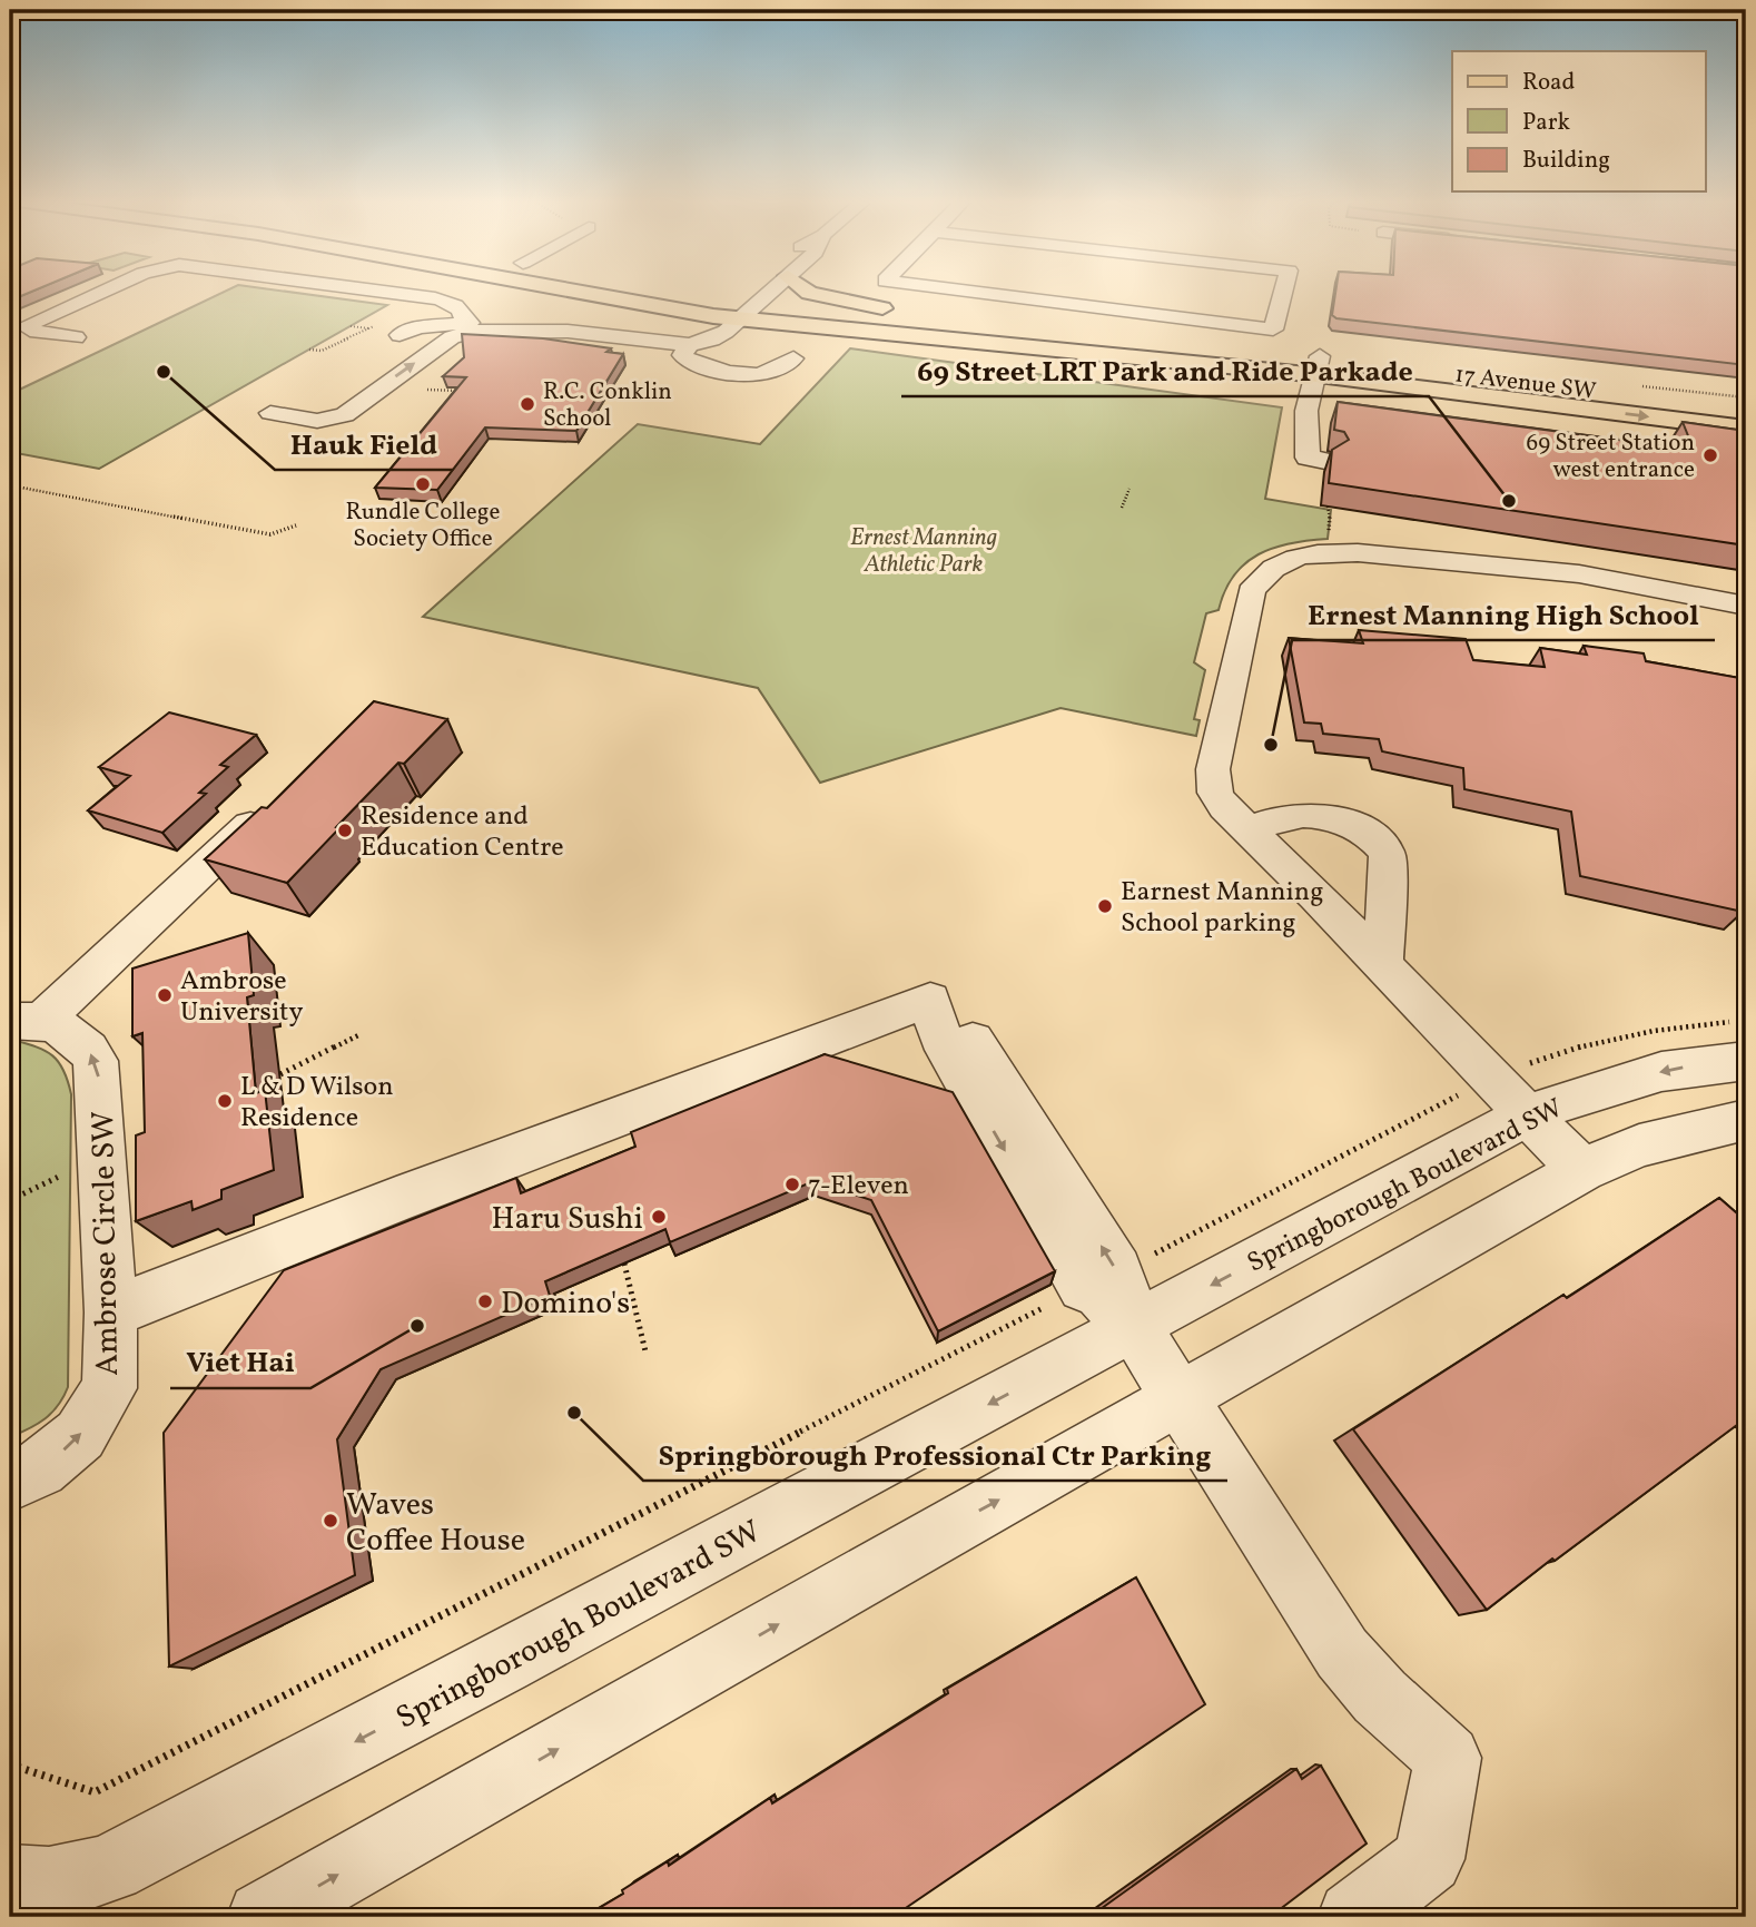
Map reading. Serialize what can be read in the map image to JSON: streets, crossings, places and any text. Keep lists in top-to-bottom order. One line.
{"streets":{"main road":["17 Avenue SW"],"street":["Springborough Boulevard SW","Ambrose Circle SW"]},"one_way":["Ambrose Circle SW"],"parks":["Ernest Manning Athletic Park"],"places":["Hauk Field","R.C. Conklin School","69 Street Station west entrance","Rundle College Society Office","69 Street LRT Park and Ride Parkade","Ernest Manning High School","Residence and Education Centre","Earnest Manning School parking","Ambrose University","L & D Wilson Residence","7-Eleven","Haru Sushi","Domino's","Viet Hai","Springborough Professional Ctr Parking","Waves Coffee House"],"legend":["Road","Park","Building"]}
